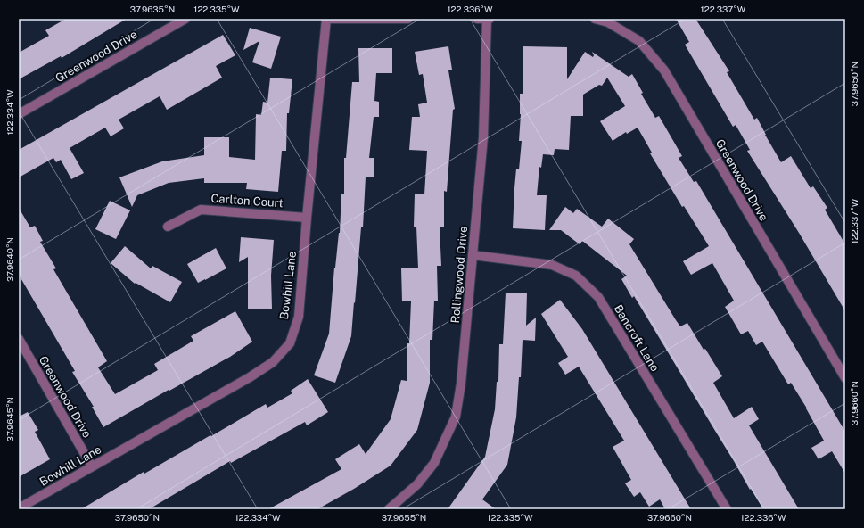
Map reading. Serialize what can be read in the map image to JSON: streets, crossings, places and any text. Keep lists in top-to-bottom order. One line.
{"streets":{"street":["Greenwood Drive","Carlton Court","Rollingwood Drive","Bowhill Lane","Bancroft Lane"]},"crossings":[["Greenwood Drive","Bowhill Lane"],["Carlton Court","Bowhill Lane"],["Rollingwood Drive","Bancroft Lane"]],"coordinates":["37.9635°N","122.335°W","122.336°W","122.337°W","37.9650°N","122.334°W","37.9640°N","37.9660°N","37.9645°N","37.9655°N"]}
